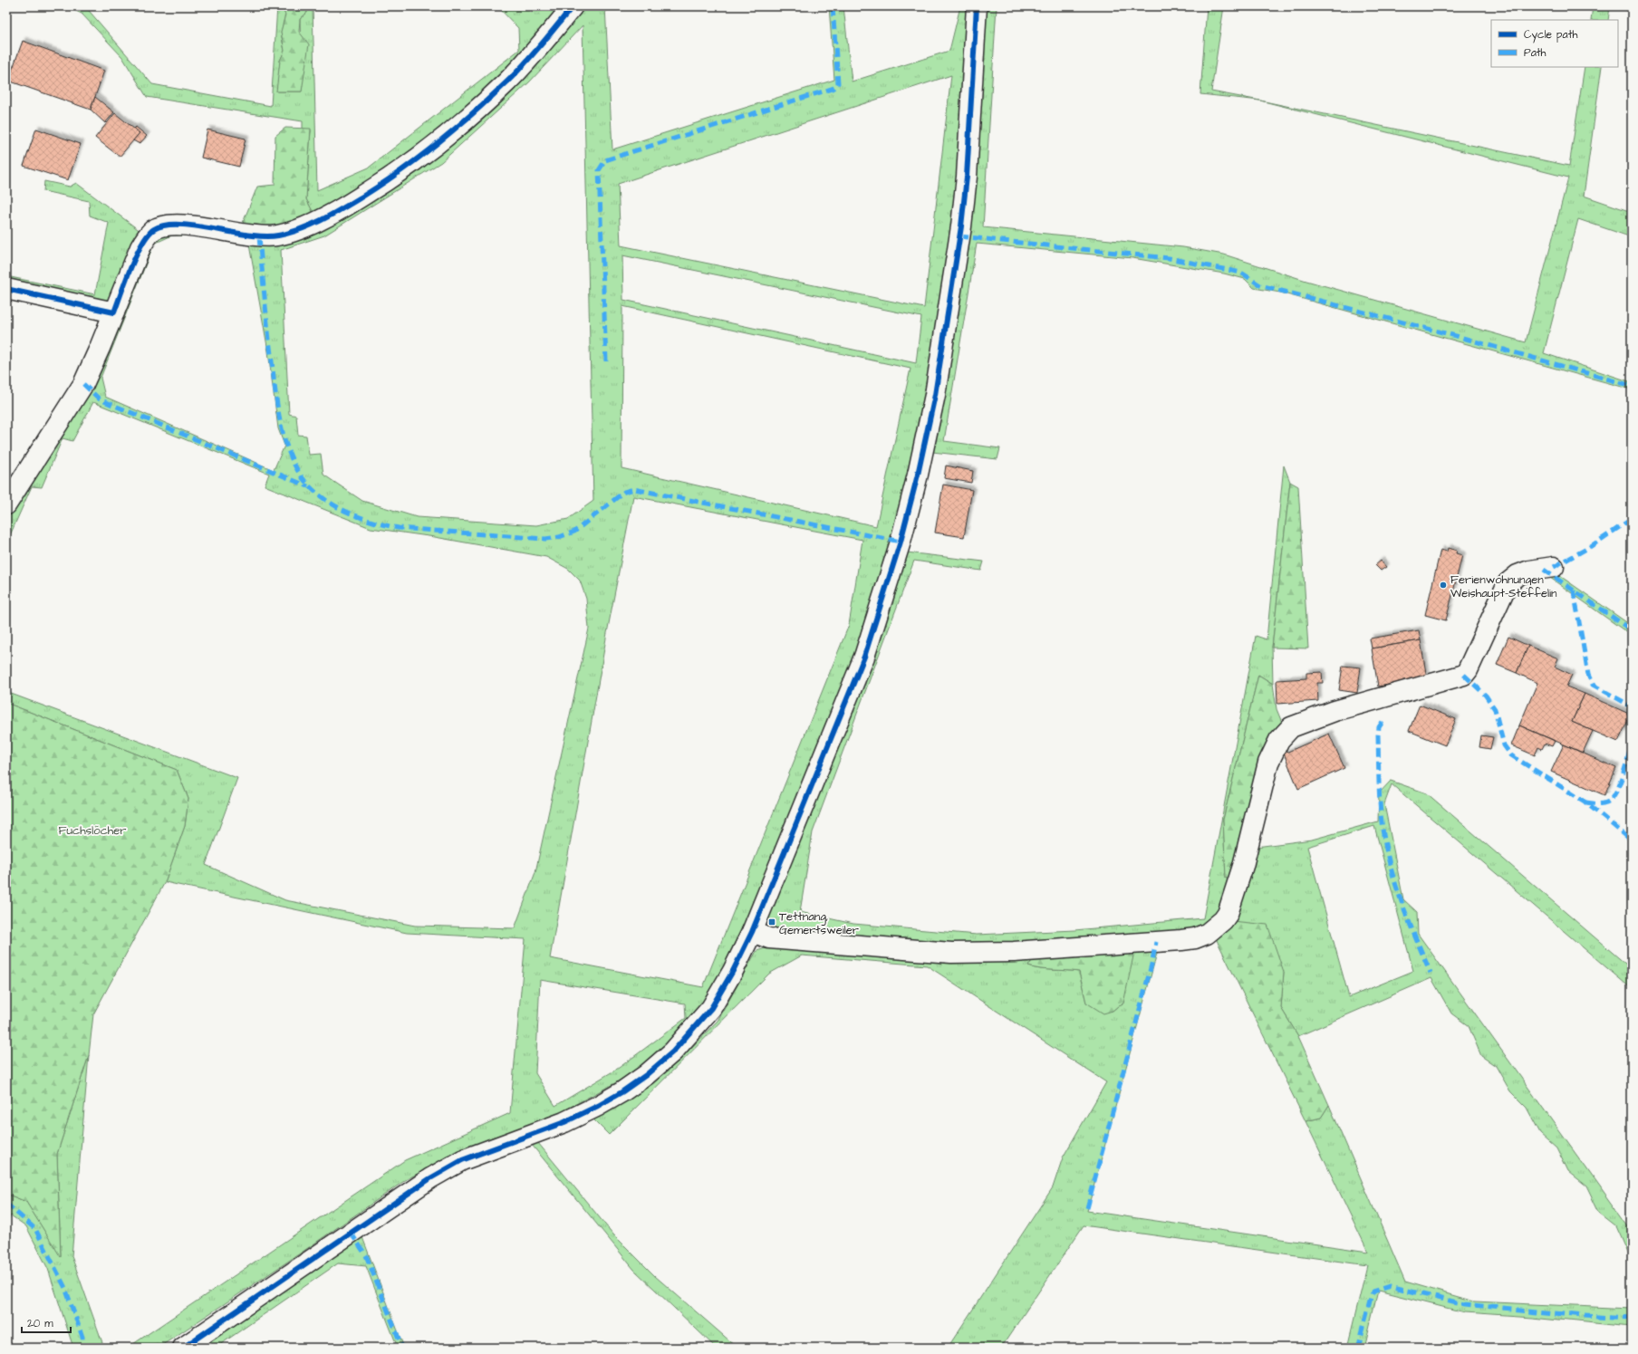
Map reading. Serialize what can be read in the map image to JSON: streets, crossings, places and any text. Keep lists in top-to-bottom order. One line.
{"parks":["Fuchslöcher"],"places":{"other":["Ferienwohnungen Weishaupt-Steffelin"],"transit":["Tettnang, Gemertsweiler"]},"legend":["Cycle path","Path"],"scale_bar":"20 m"}
